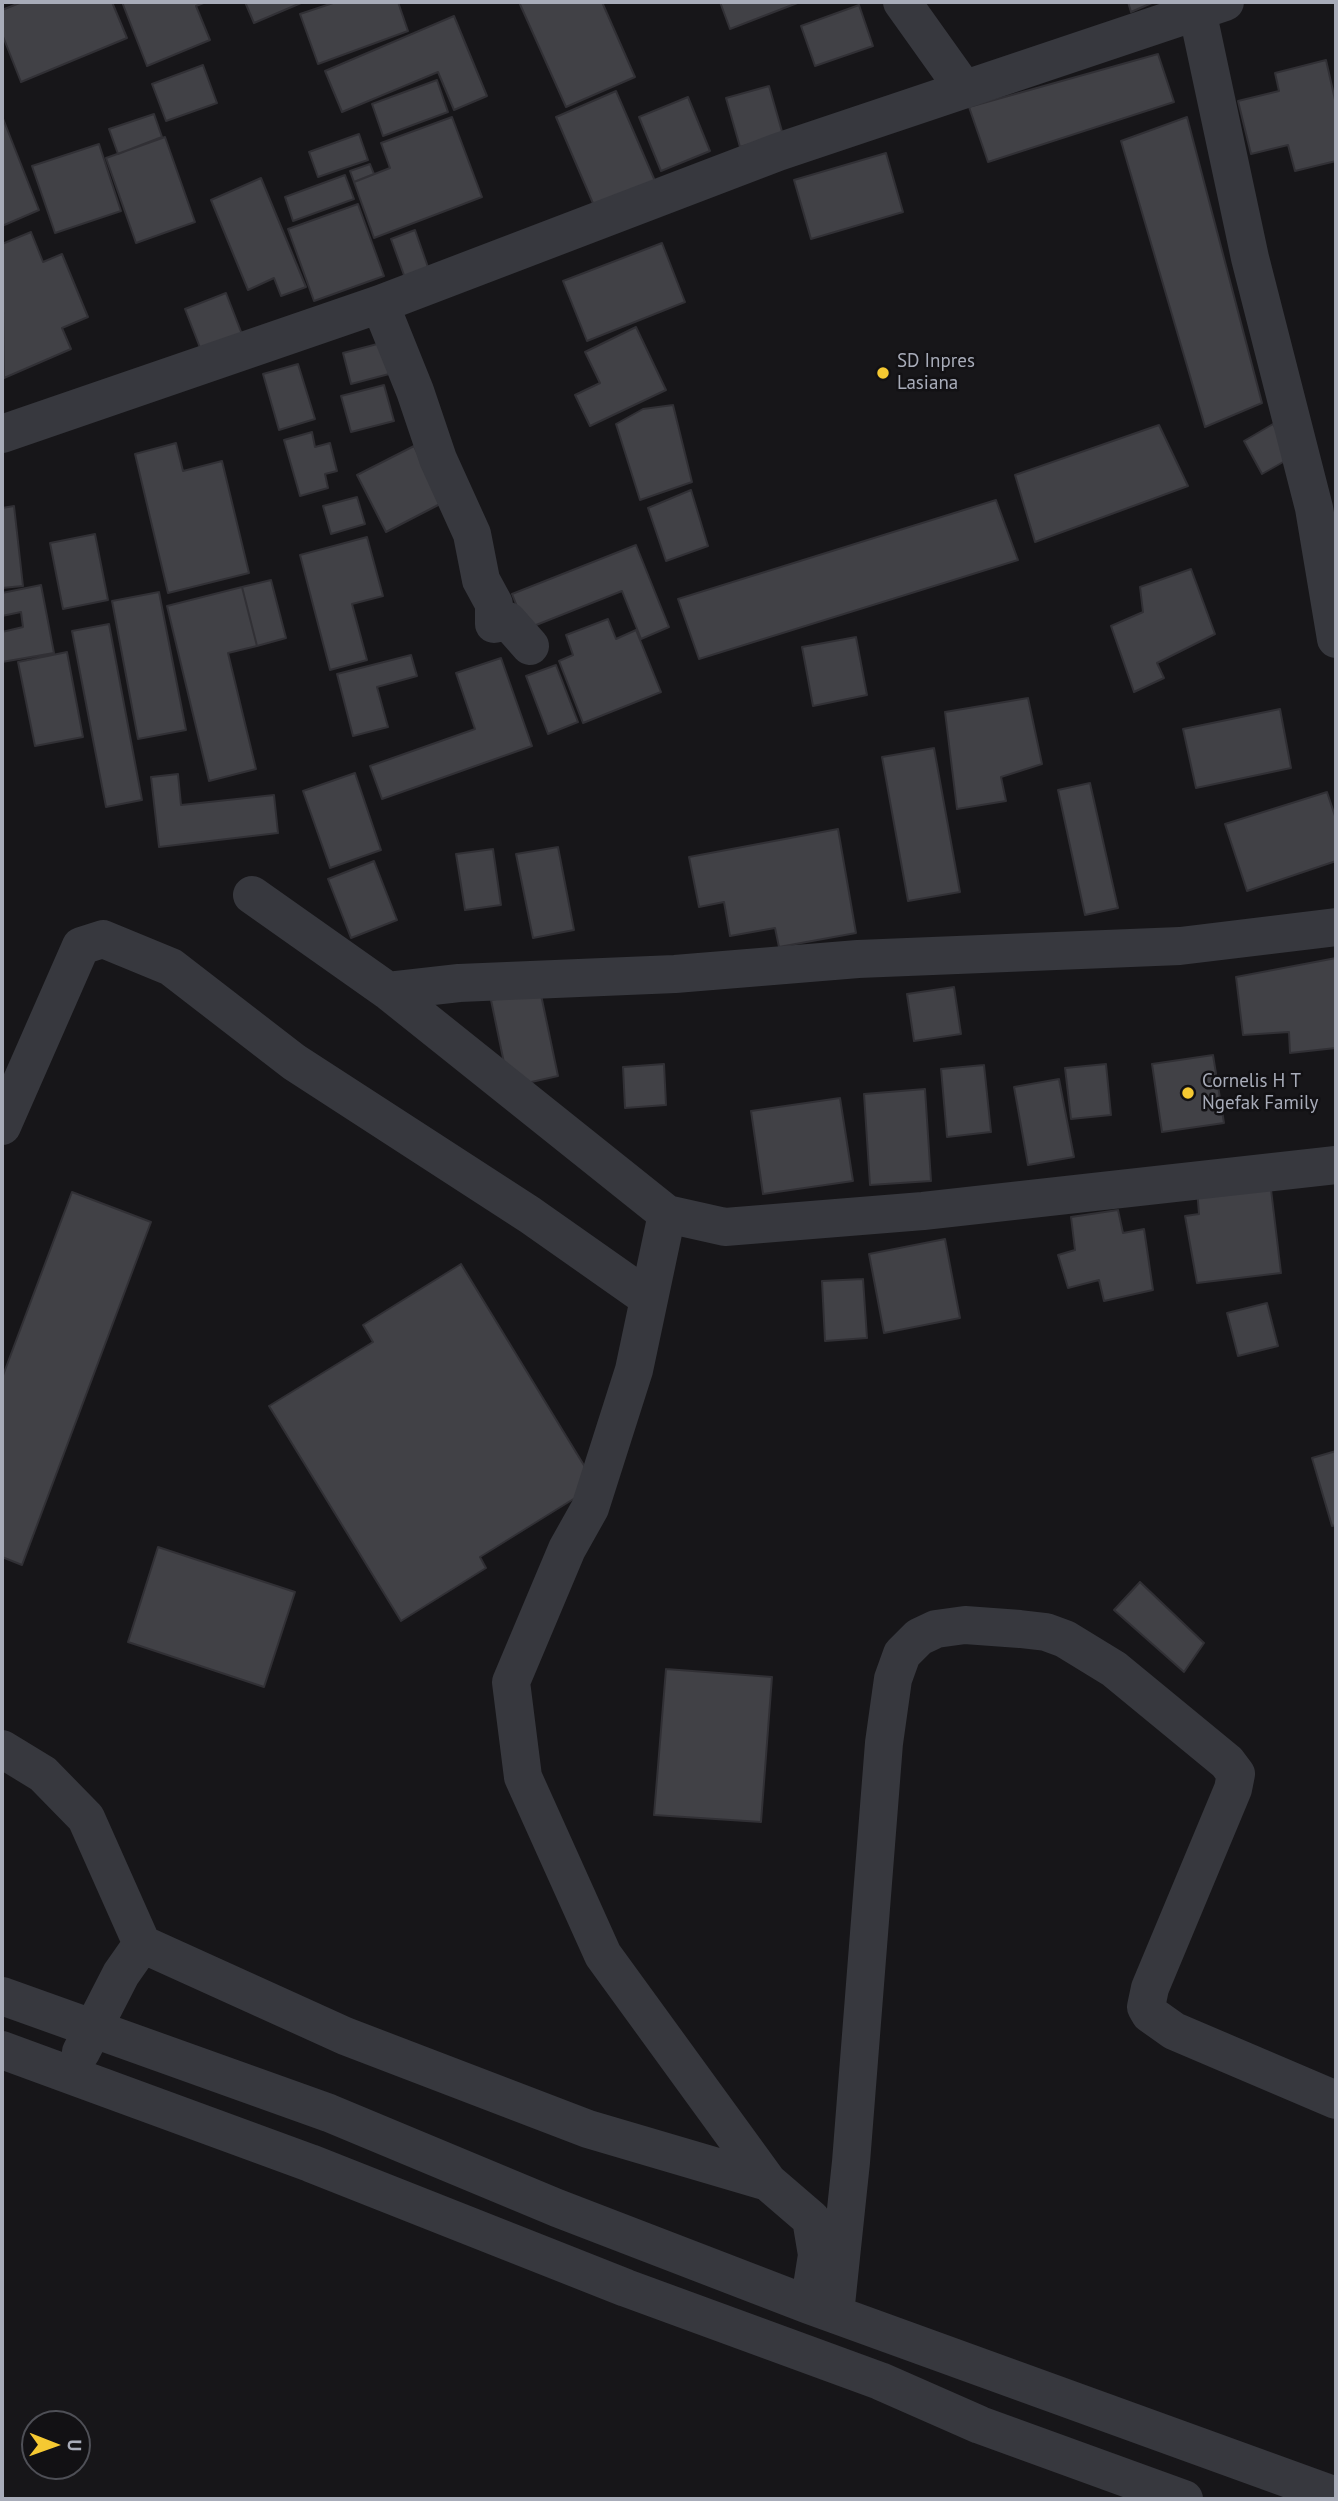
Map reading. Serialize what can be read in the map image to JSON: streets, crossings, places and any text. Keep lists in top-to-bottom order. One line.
{"places":["SD Inpres Lasiana","Cornelis H T Ngefak Family"],"north":"right"}
